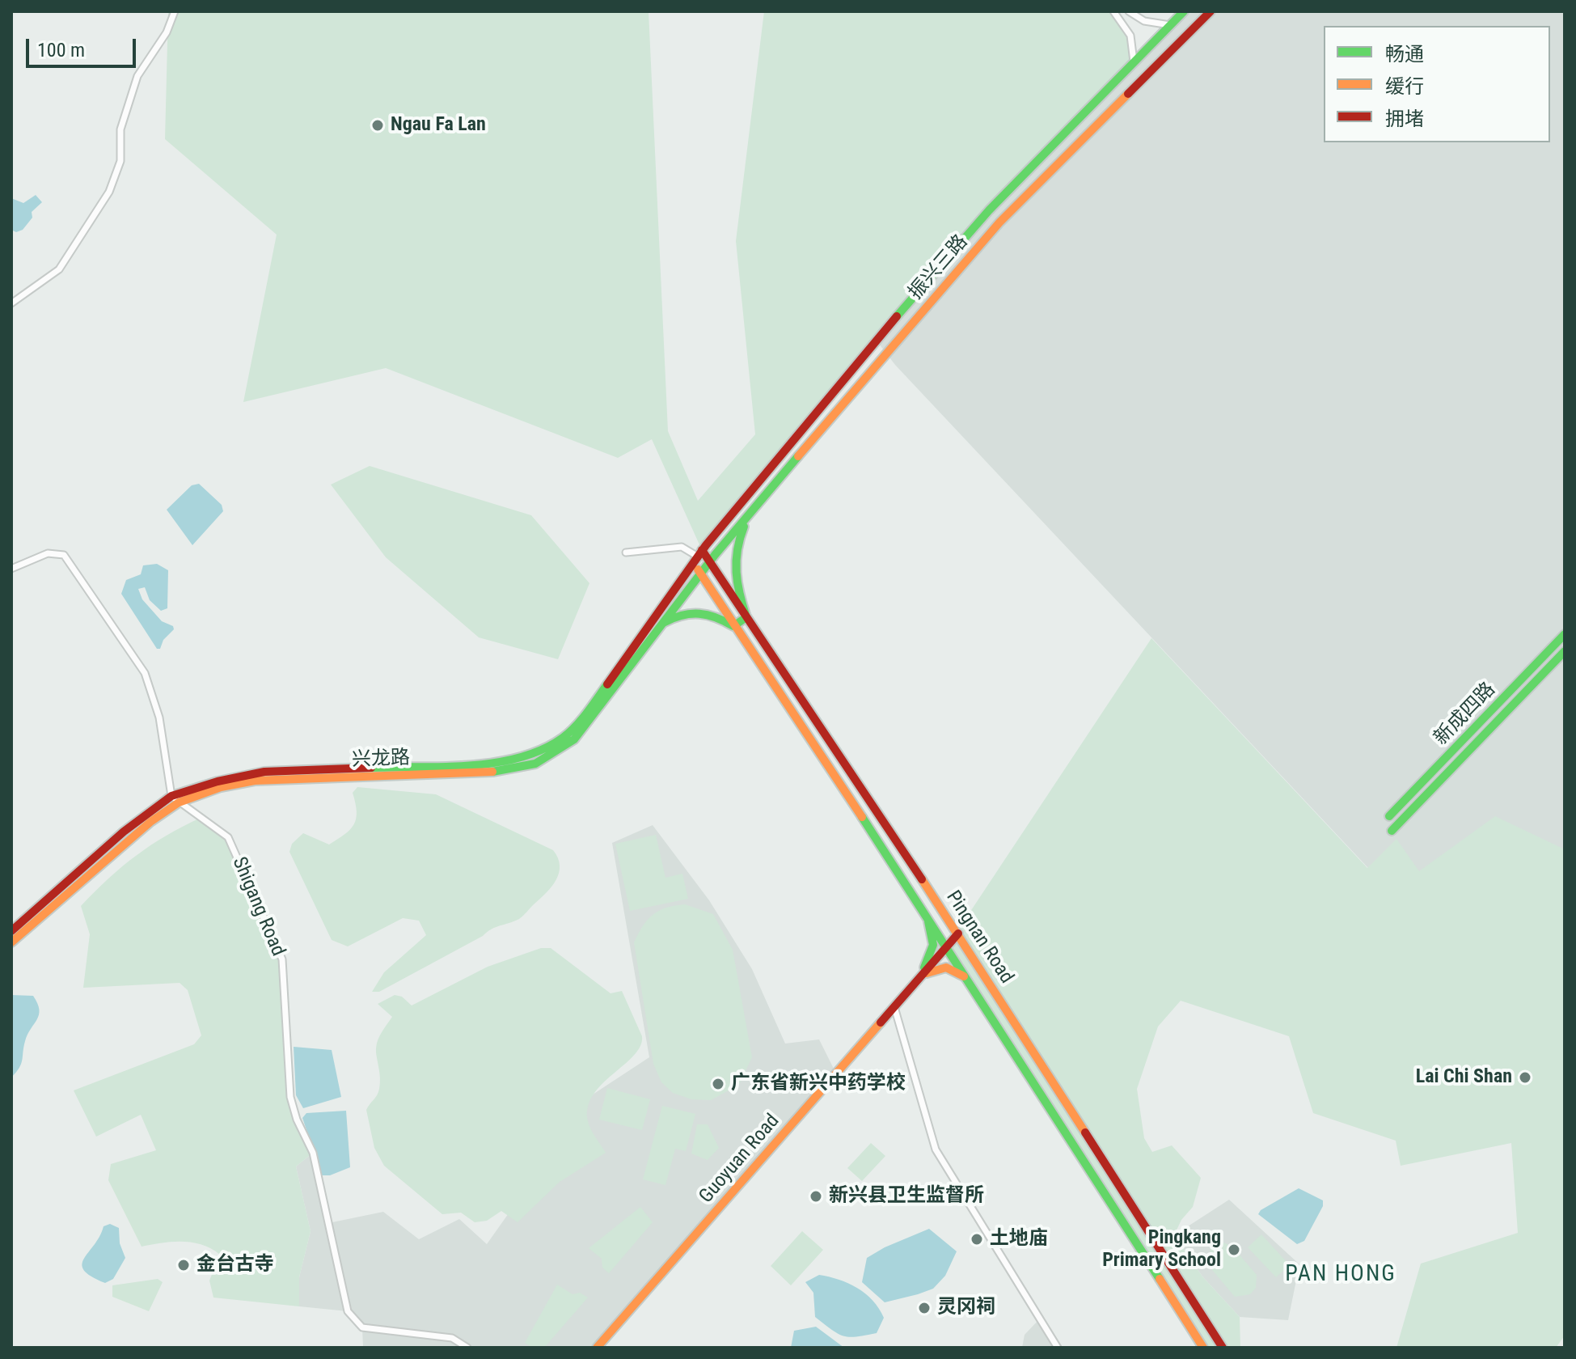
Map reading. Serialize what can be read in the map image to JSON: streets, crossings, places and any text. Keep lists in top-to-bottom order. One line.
{"streets":{"main road":["振兴三路","新成四路","兴龙路","Pingnan Road","Guoyuan Road"],"street":["Shigang Road"]},"crossings":[["振兴三路","兴龙路"],["振兴三路","Pingnan Road"],["兴龙路","Shigang Road"],["兴龙路","Pingnan Road"],["Pingnan Road","Guoyuan Road"]],"districts":["PAN HONG"],"places":["Ngau Fa Lan","Lai Chi Shan","广东省新兴中药学校","新兴县卫生监督所","土地庙","Pingkang Primary School","金台古寺","灵冈祠"],"legend":["畅通","缓行","拥堵"],"scale_bar":"100 m"}
